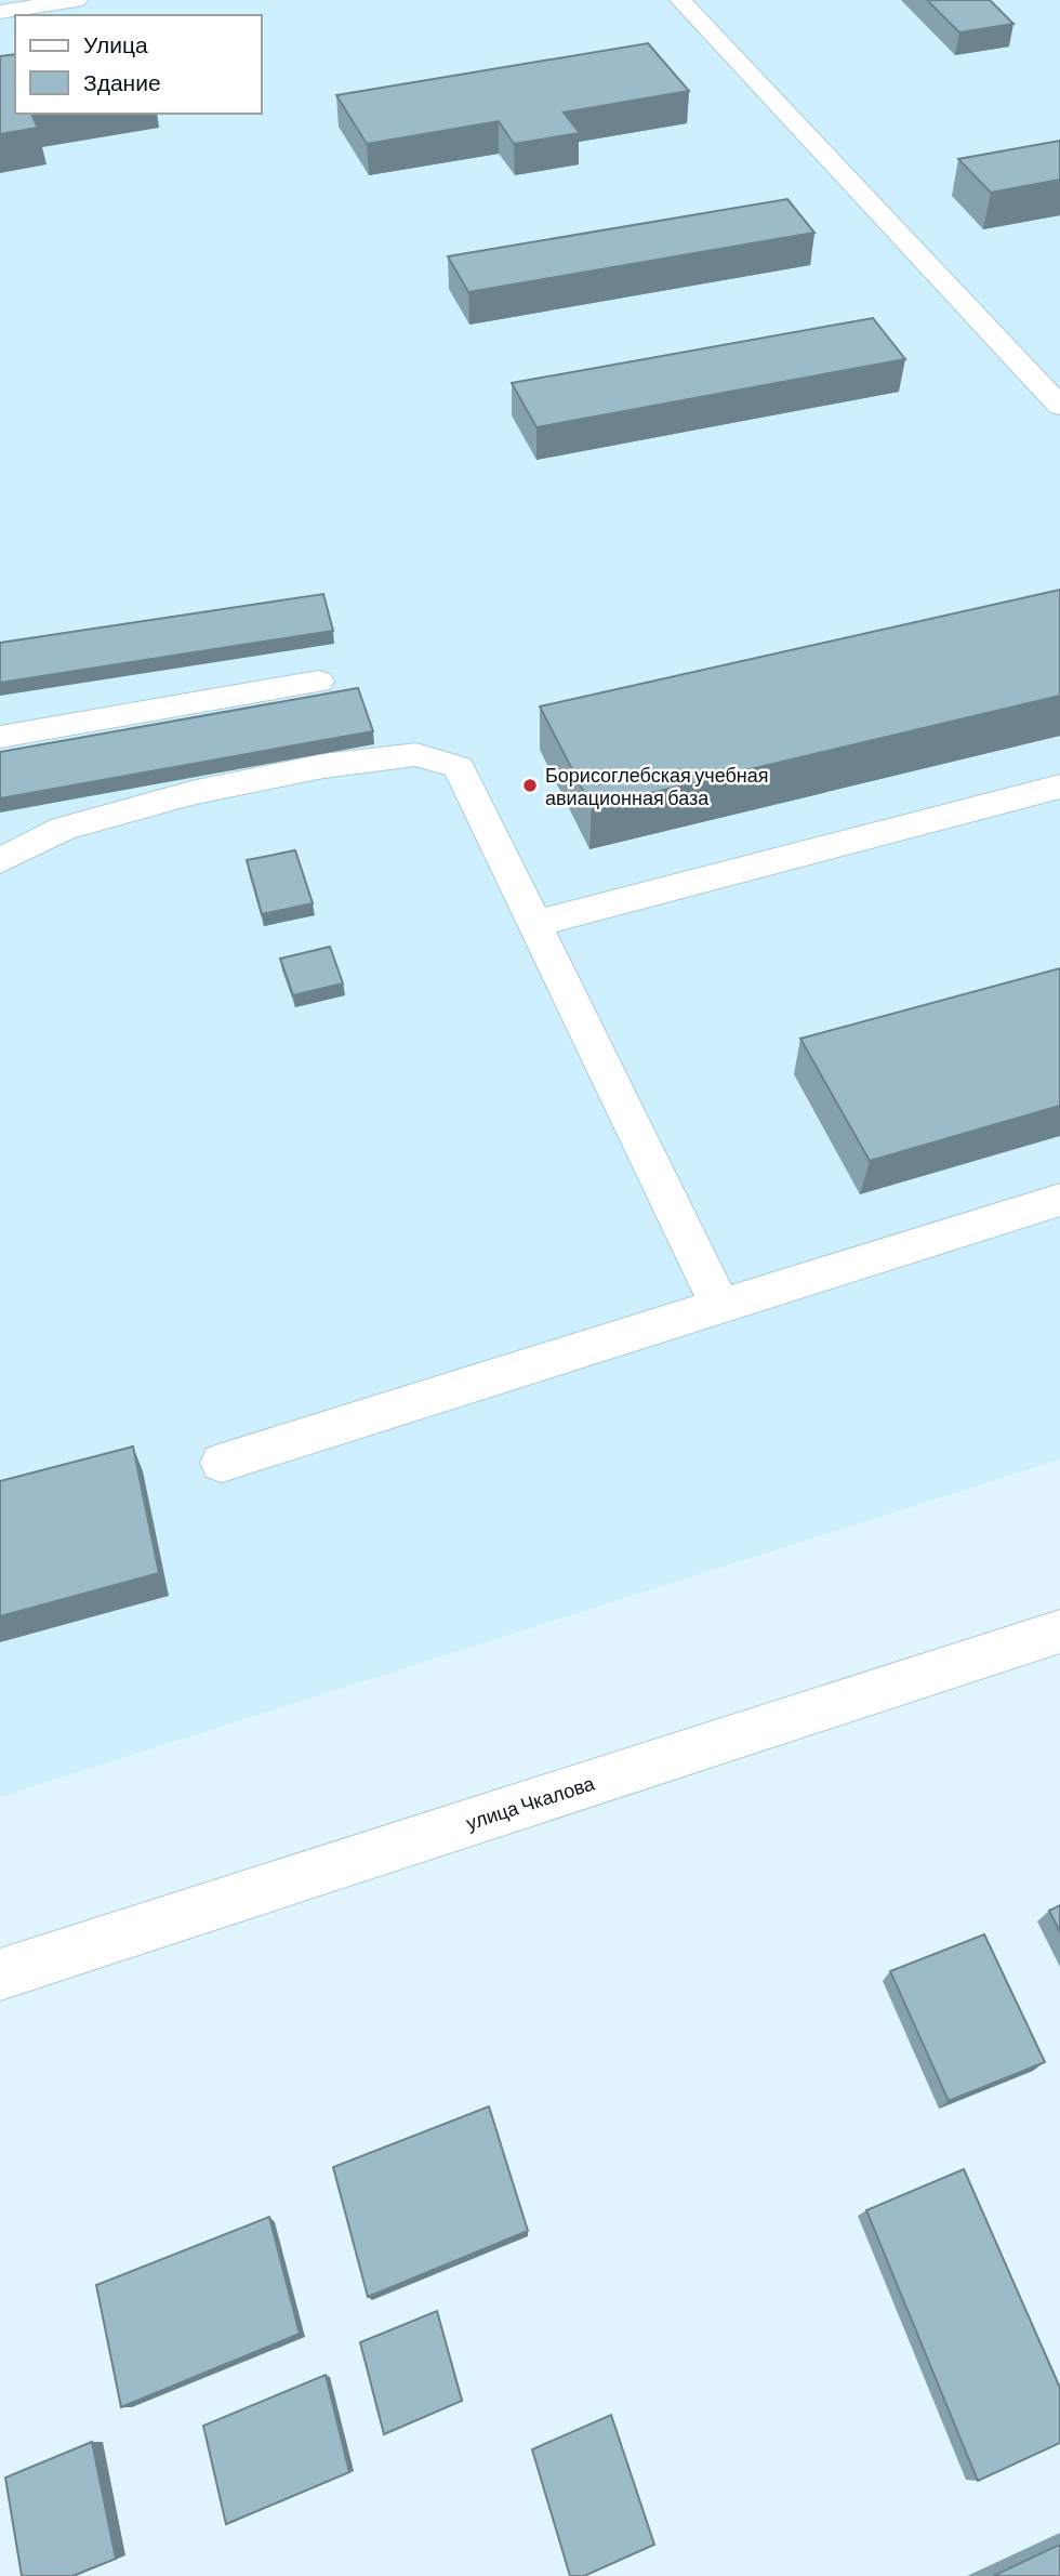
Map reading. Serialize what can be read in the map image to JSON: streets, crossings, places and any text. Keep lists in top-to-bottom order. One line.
{"streets":{"street":["улица Чкалова"]},"places":["Борисоглебская учебная авиационная база"],"legend":["Улица","Здание"]}
